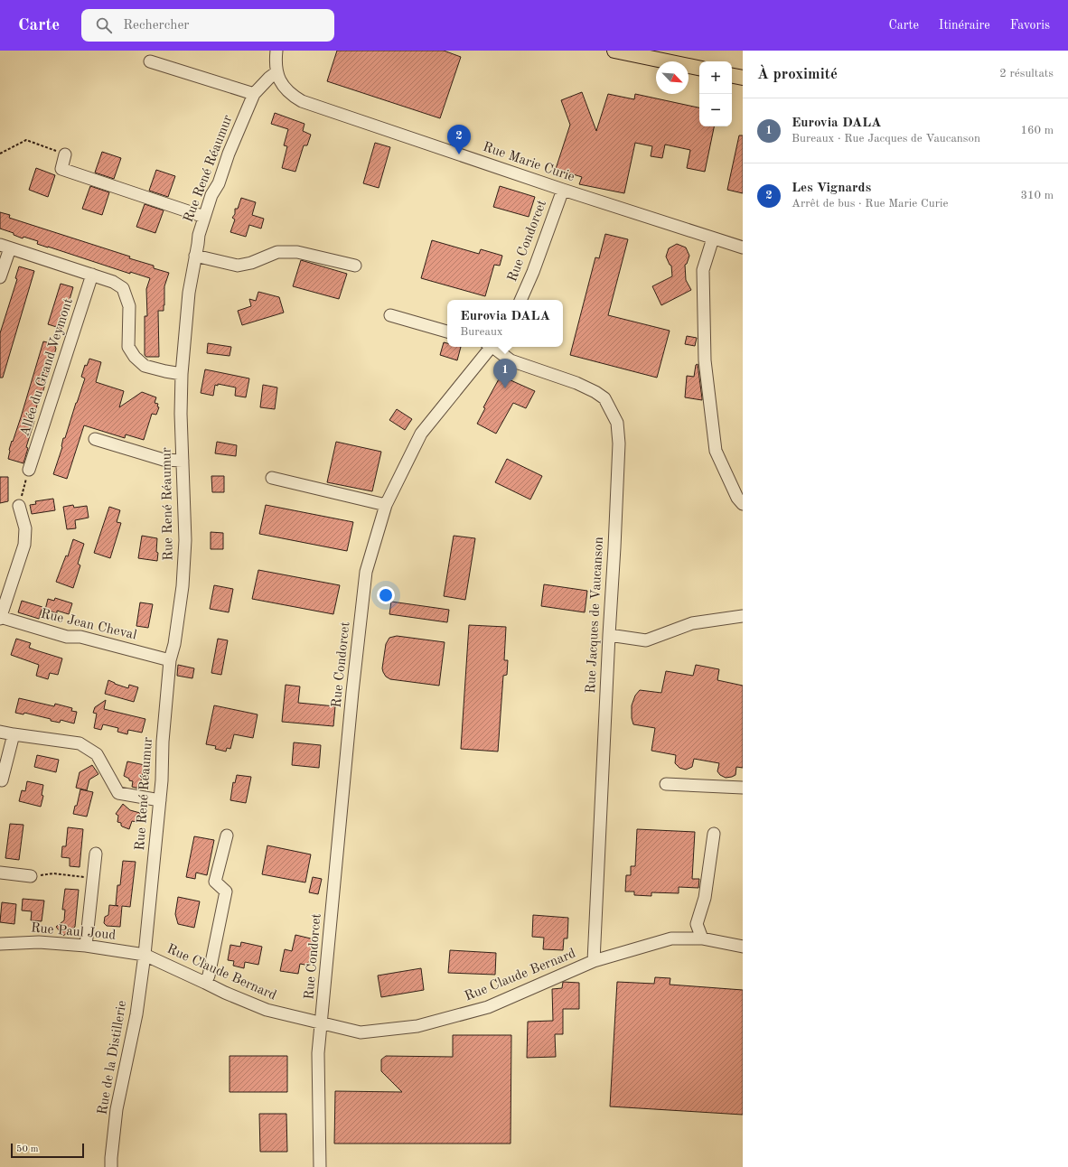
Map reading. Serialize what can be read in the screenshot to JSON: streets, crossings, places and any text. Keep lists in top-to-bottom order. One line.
{"streets":{"street":["Rue Marie Curie","Rue René Réaumur","Rue Condorcet","Allée du Grand Veymont","Rue Jacques de Vaucanson","Rue Jean Cheval","Rue Paul Joud","Rue Claude Bernard","Rue de la Distillerie"]},"crossings":[["Rue Marie Curie","Rue René Réaumur"],["Rue Marie Curie","Rue Condorcet"],["Rue René Réaumur","Rue Jean Cheval"],["Rue René Réaumur","Rue Paul Joud"],["Rue René Réaumur","Rue Claude Bernard"],["Rue René Réaumur","Rue de la Distillerie"],["Rue Condorcet","Rue Claude Bernard"],["Rue Jacques de Vaucanson","Rue Claude Bernard"],["Rue Paul Joud","Rue Claude Bernard"],["Rue Paul Joud","Rue de la Distillerie"],["Rue Claude Bernard","Rue de la Distillerie"]],"scale_bar":"50 m","north":"bottom right","page":{"header":"Carte","search":"Rechercher","nav":["Carte","Itinéraire","Favoris"],"heading":["À proximité","2 résultats"],"map_buttons":["+","−"],"list":[{"mark":"1","name":"Eurovia DALA","note":"Bureaux · Rue Jacques de Vaucanson","value":"160 m"},{"mark":"2","name":"Les Vignards","note":"Arrêt de bus · Rue Marie Curie","value":"310 m"}],"pins":["2","1"],"popup":["Eurovia DALA","Bureaux"],"scale":"50 m"}}
